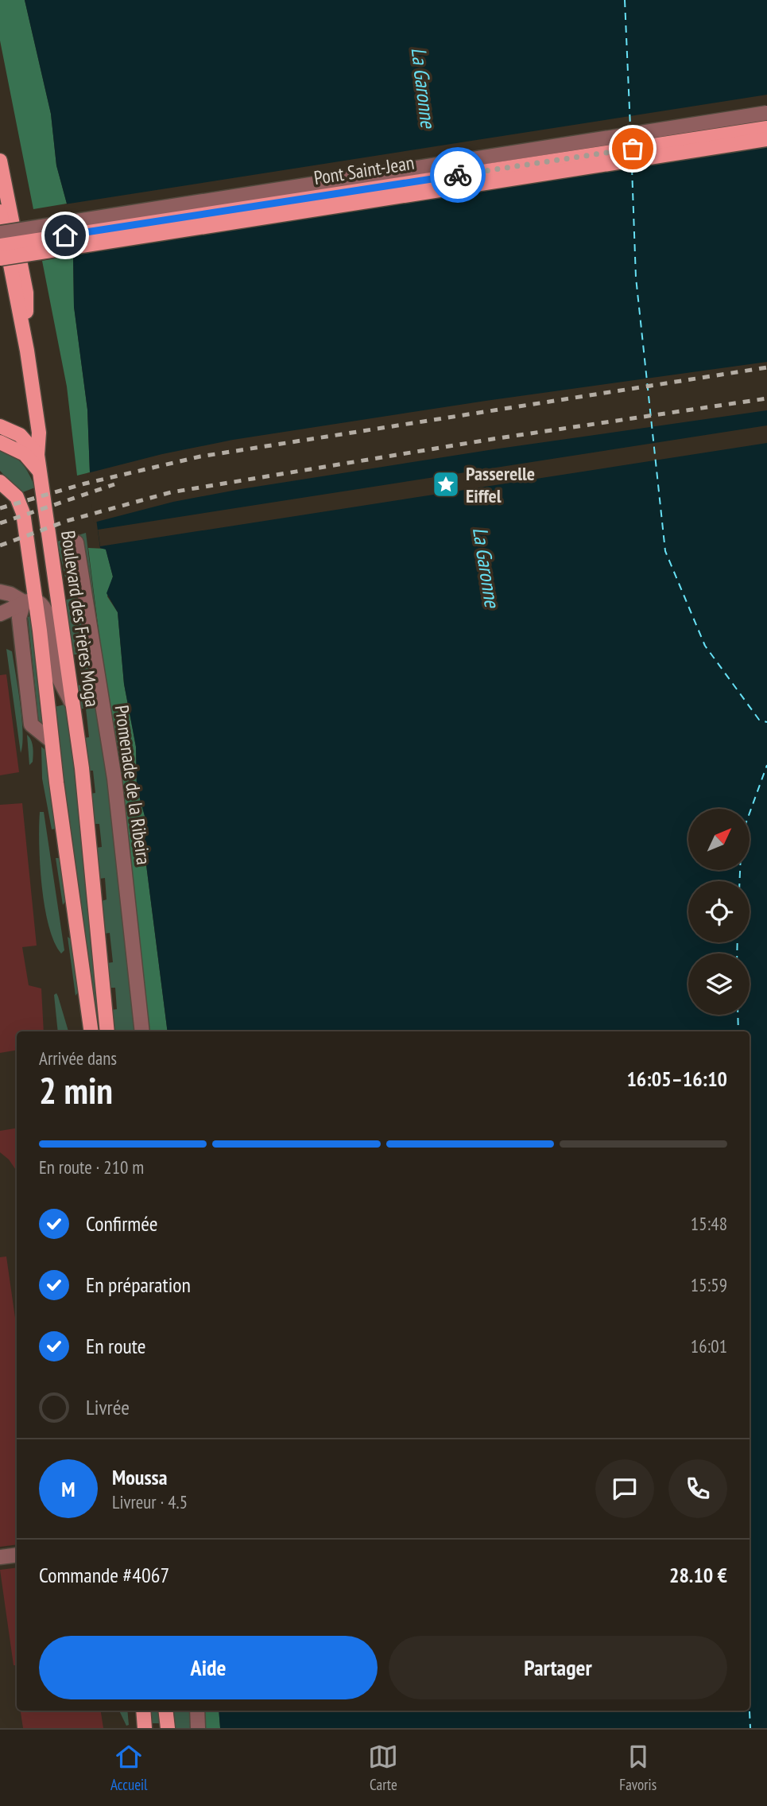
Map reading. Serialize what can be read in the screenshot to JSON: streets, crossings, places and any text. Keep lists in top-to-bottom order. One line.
{"streets":{"main road":["Pont Saint-Jean","Boulevard des Frères Moga"],"street":["Promenade de la Ribeira"]},"water":["La Garonne"],"places":{"place":["Passerelle Eiffel"]},"north":"top right","page":{"heading":["2 min","Arrivée dans","16:05–16:10"],"panel":["Moussa","Livreur · 4.5","Commande #4067","28.10 €"],"bar":"En route · 210 m","list":[["Confirmée","15:48"],["En préparation","15:59"],["En route","16:01"],"Livrée"],"round":"M","buttons":["Aide","Partager"],"tabs":["Accueil","Carte","Favoris"]}}
